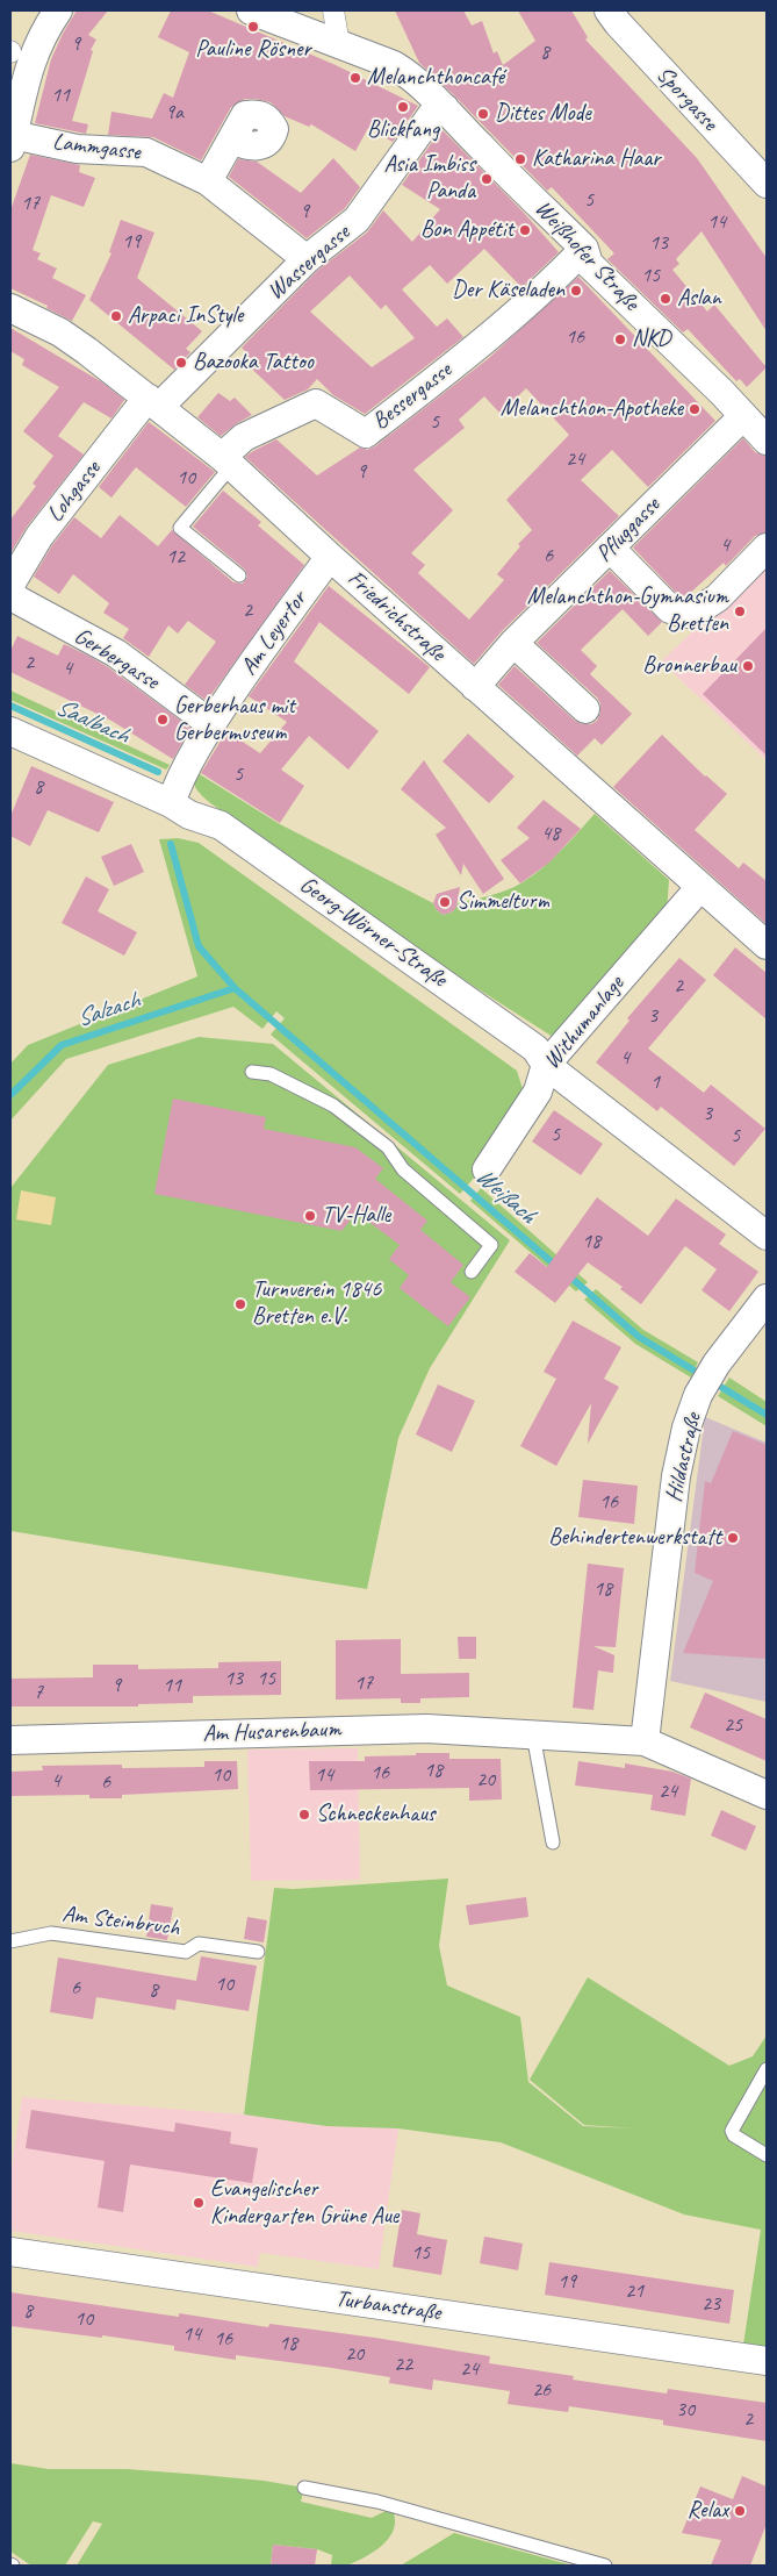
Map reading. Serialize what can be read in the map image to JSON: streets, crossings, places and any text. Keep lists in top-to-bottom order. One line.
{"streets":{"street":["Sporgasse","Lammgasse","Weißhofer Straße","Wassergasse","Bessergasse","Lohgasse","Pfluggasse","Friedrichstraße","Am Leyertor","Gerbergasse","Georg-Wörner-Straße","Withumanlage","Hildastraße","Am Husarenbaum","Turbanstraße"],"lane":["Am Steinbruch"]},"crossings":[["Lammgasse","Wassergasse"],["Weißhofer Straße","Wassergasse"],["Weißhofer Straße","Bessergasse"],["Weißhofer Straße","Pfluggasse"],["Wassergasse","Lohgasse"],["Wassergasse","Friedrichstraße"],["Bessergasse","Friedrichstraße"],["Lohgasse","Friedrichstraße"],["Lohgasse","Gerbergasse"],["Pfluggasse","Friedrichstraße"],["Friedrichstraße","Am Leyertor"],["Friedrichstraße","Withumanlage"],["Am Leyertor","Gerbergasse"],["Am Leyertor","Georg-Wörner-Straße"],["Georg-Wörner-Straße","Withumanlage"],["Hildastraße","Am Husarenbaum"]],"water":["Saalbach","Salzach","Weißach"],"places":["Pauline Rösner","Melanchthoncafé","Blickfang","Dittes Mode","Katharina Haar","Asia Imbiss Panda","Bon Appétit","Der Käseladen","Aslan","Arpaci InStyle","NKD","Bazooka Tattoo","Melanchthon-Apotheke","Melanchthon-Gymnasium Bretten","Bronnerbau","Gerberhaus mit Gerbermuseum","Simmelturm","TV-Halle","Turnverein 1846 Bretten e.V.","Behindertenwerkstatt","Schneckenhaus","Evangelischer Kindergarten Grüne Aue","Relax"],"house_numbers":["9","8","11","9a","5","17","9","14","19","13","15","16","5","24","9","10","4","6","12","2","2","4","5","8","48","2","3","4","1","3","5","5","18","16","18","13","15","17","9","11","7","25","18","16","10","14","20","4","6","24","10","6","8","15","19","21","23","8","10","14","16","18","20","22","24","26","30","2"]}
